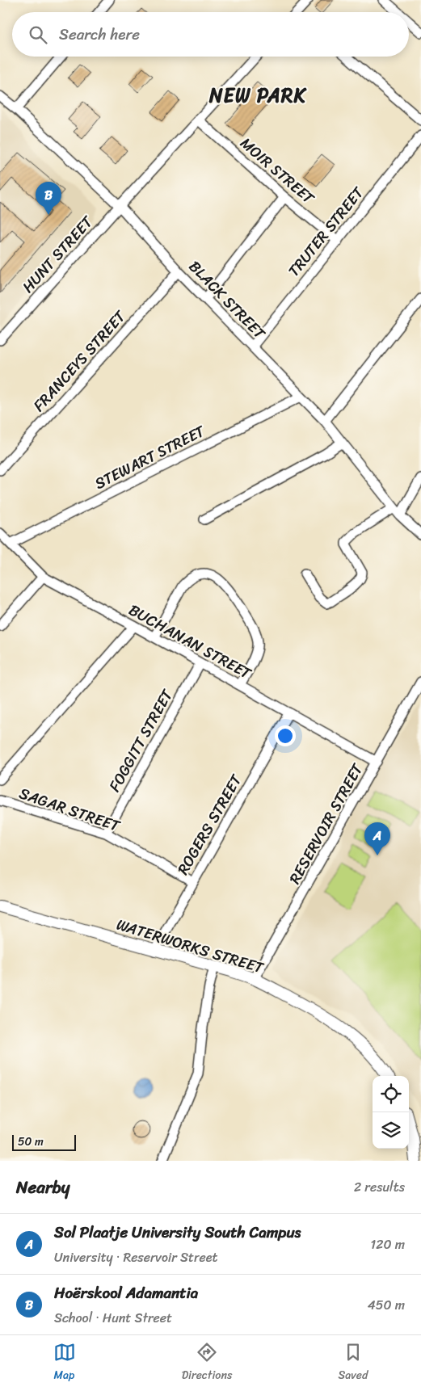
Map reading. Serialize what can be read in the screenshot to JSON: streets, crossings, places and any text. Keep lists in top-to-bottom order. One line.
{"streets":{"street":["MOIR STREET","TRUTER STREET","HUNT STREET","BLACK STREET","FRANCEYS STREET","STEWART STREET","BUCHANAN STREET","FOGGITT STREET","SAGAR STREET","RESERVOIR STREET","ROGERS STREET","WATERWORKS STREET"]},"crossings":[["MOIR STREET","TRUTER STREET"],["MOIR STREET","HUNT STREET"],["TRUTER STREET","BLACK STREET"],["HUNT STREET","BLACK STREET"],["BLACK STREET","FRANCEYS STREET"],["BLACK STREET","STEWART STREET"],["STEWART STREET","BUCHANAN STREET"],["BUCHANAN STREET","FOGGITT STREET"],["BUCHANAN STREET","RESERVOIR STREET"],["BUCHANAN STREET","ROGERS STREET"],["FOGGITT STREET","SAGAR STREET"],["SAGAR STREET","ROGERS STREET"],["RESERVOIR STREET","WATERWORKS STREET"],["ROGERS STREET","WATERWORKS STREET"]],"districts":["NEW PARK"],"scale_bar":"50 m","page":{"search":"Search here","pins":["B","A"],"scale":"50 m","heading":["Nearby","2 results"],"list":[{"mark":"A","name":"Sol Plaatje University South Campus","note":"University · Reservoir Street","value":"120 m"},{"mark":"B","name":"Hoërskool Adamantia","note":"School · Hunt Street","value":"450 m"}],"nav":["Map","Directions","Saved"]}}
